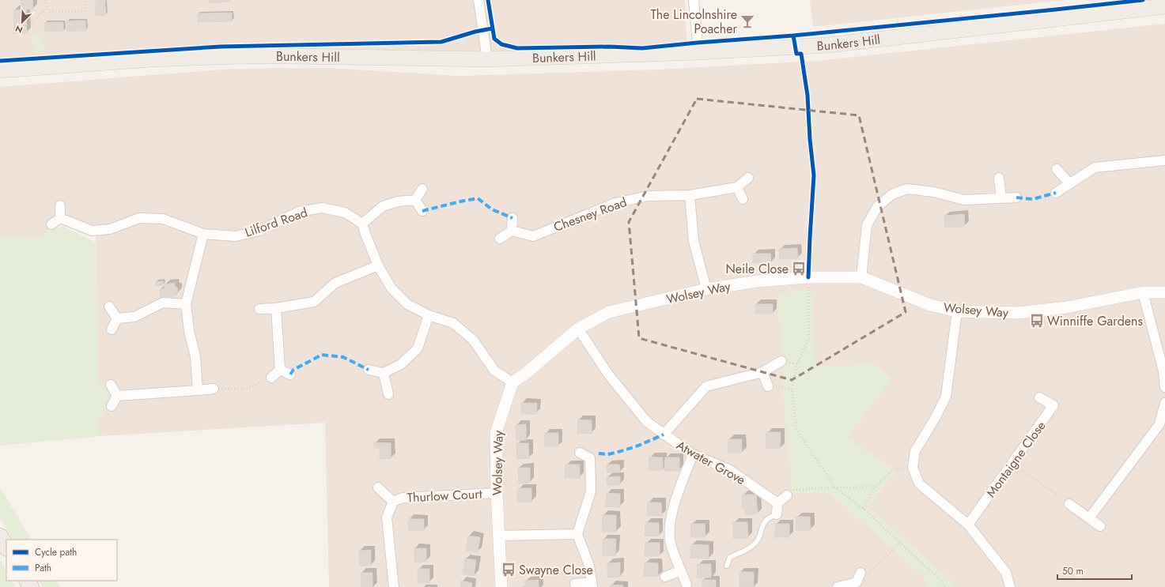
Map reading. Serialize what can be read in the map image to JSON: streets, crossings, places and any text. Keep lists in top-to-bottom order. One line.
{"streets":{"main road":["Bunkers Hill"],"street":["Chesney Road","Lilford Road","Wolsey Way","Montaigne Close","Atwater Grove","Thurlow Court"]},"crossings":[["Wolsey Way","Atwater Grove"],["Wolsey Way","Thurlow Court"]],"places":{"bar":["The Lincolnshire Poacher"],"bus stop":["Neile Close","Winniffe Gardens","Swayne Close"]},"legend":["Cycle path","Path"],"scale_bar":"50 m","north":"bottom left"}
